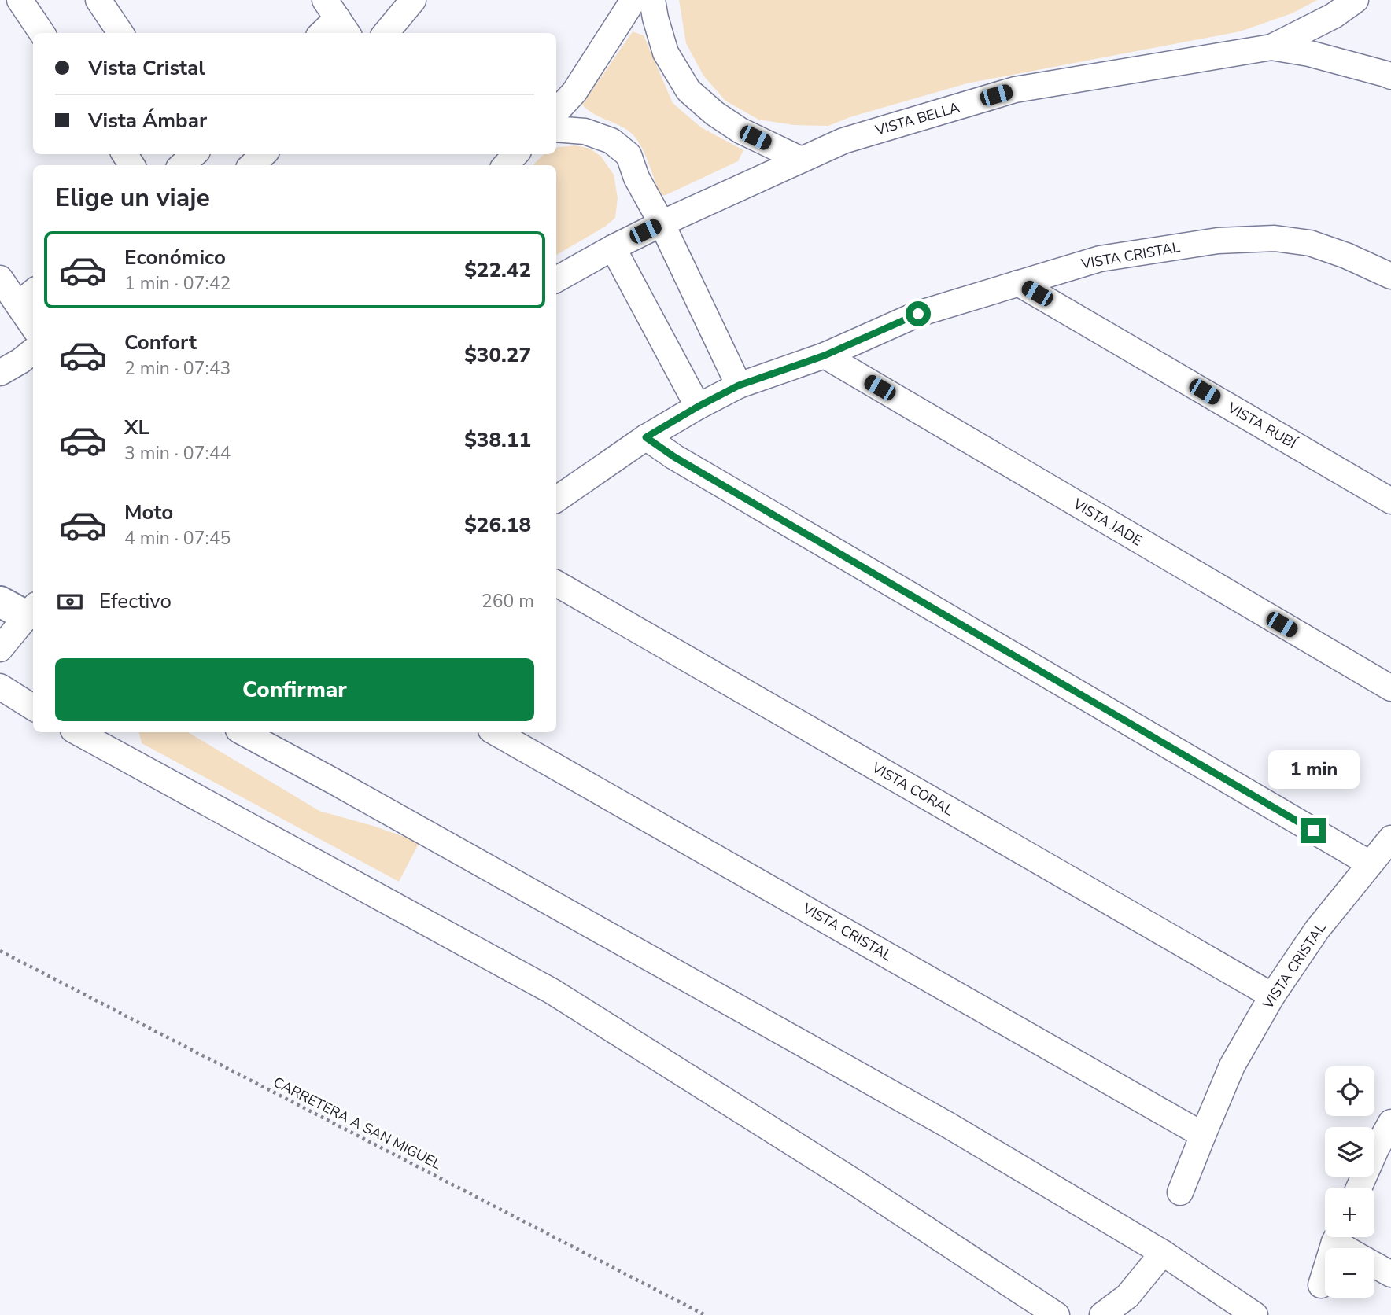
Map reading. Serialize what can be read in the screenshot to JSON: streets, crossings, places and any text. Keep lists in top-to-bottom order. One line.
{"streets":{"street":["VISTA BELLA","VISTA CRISTAL","VISTA RUBÍ","VISTA JADE","VISTA CORAL"],"path":["CARRETERA A SAN MIGUEL"]},"crossings":[["VISTA CRISTAL","VISTA RUBÍ"],["VISTA CRISTAL","VISTA JADE"],["VISTA CRISTAL","VISTA CORAL"]],"page":{"banner":["Vista Cristal","Vista Ámbar"],"heading":"Elige un viaje","list":[{"name":"Económico","note":"1 min · 07:42","value":"$22.42"},{"name":"Confort","note":"2 min · 07:43","value":"$30.27"},{"name":"XL","note":"3 min · 07:44","value":"$38.11"},{"name":"Moto","note":"4 min · 07:45","value":"$26.18"}],"pay":["Efectivo","260 m"],"buttons":"Confirmar","bubble":"1 min","map_buttons":["+","−"]}}
